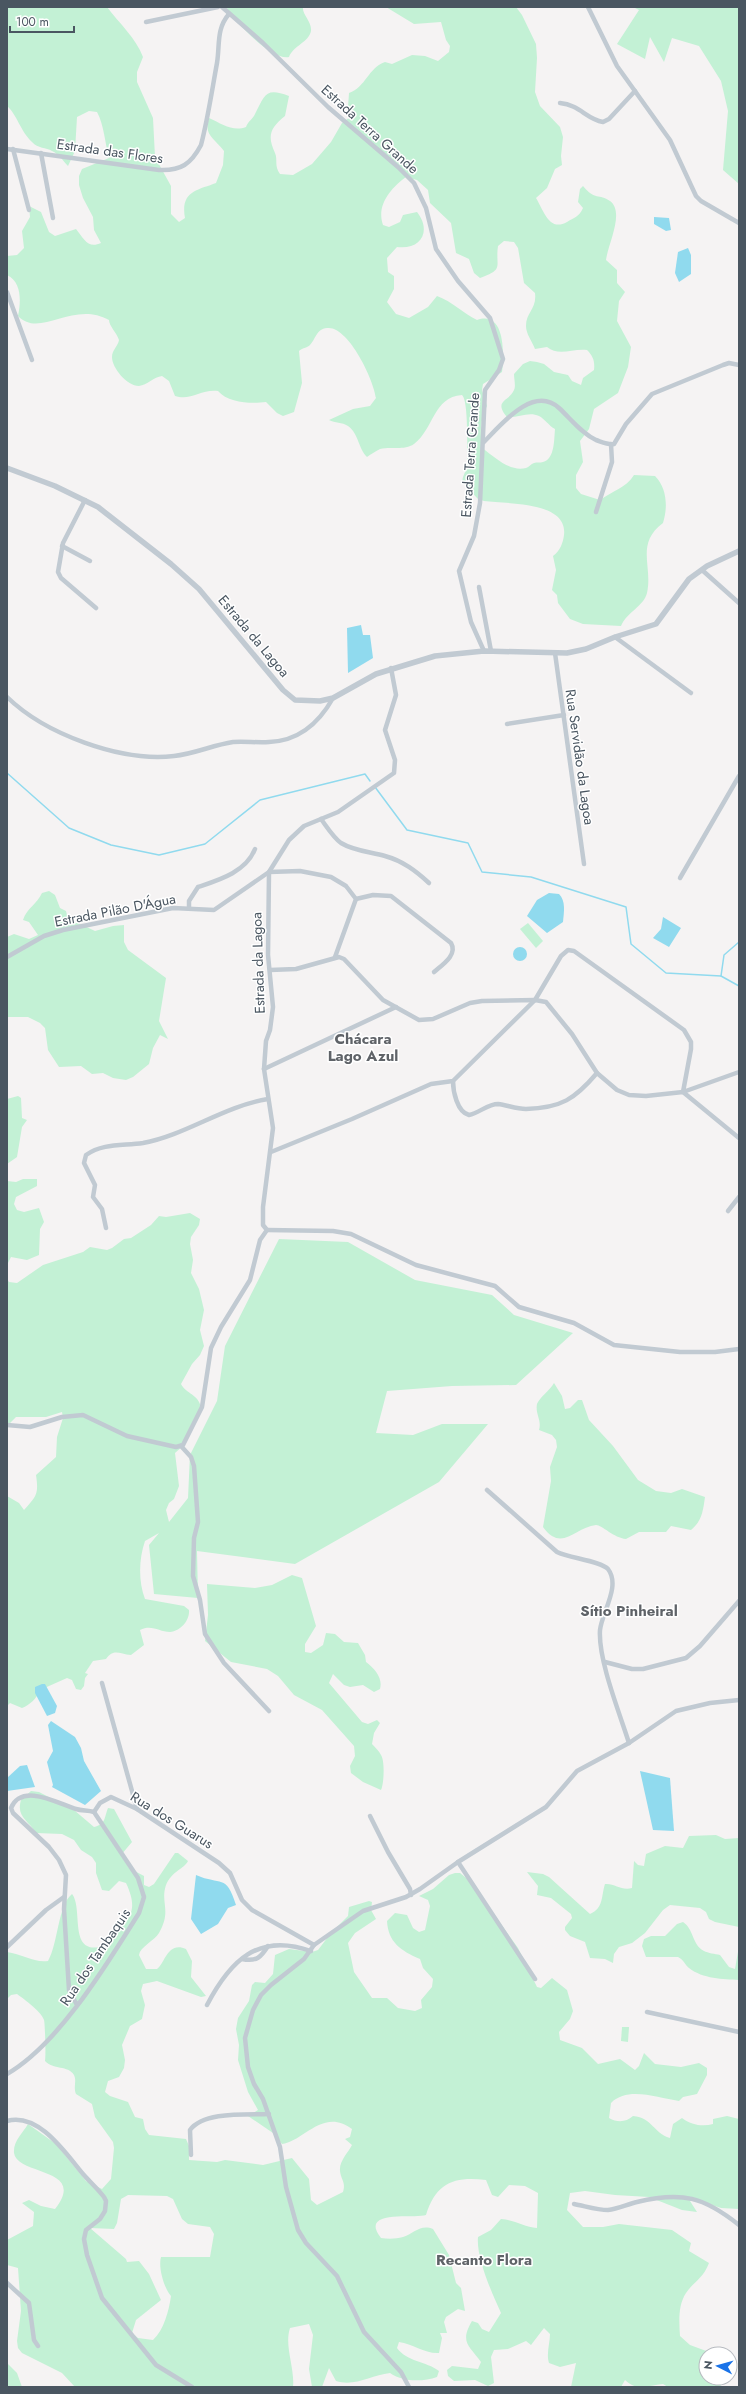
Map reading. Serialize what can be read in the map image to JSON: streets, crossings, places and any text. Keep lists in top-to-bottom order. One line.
{"streets":{"street":["Estrada Terra Grande","Estrada das Flores","Estrada da Lagoa","Rua Servidão da Lagoa","Estrada Pilão D'Água","Rua dos Guarus","Rua dos Tambaquis"]},"crossings":[["Estrada Terra Grande","Estrada das Flores"],["Estrada Terra Grande","Estrada da Lagoa"],["Estrada da Lagoa","Rua Servidão da Lagoa"],["Estrada da Lagoa","Estrada Pilão D'Água"],["Rua dos Guarus","Rua dos Tambaquis"]],"districts":["Chácara Lago Azul","Sítio Pinheiral","Recanto Flora"],"scale_bar":"100 m","north":"left"}
